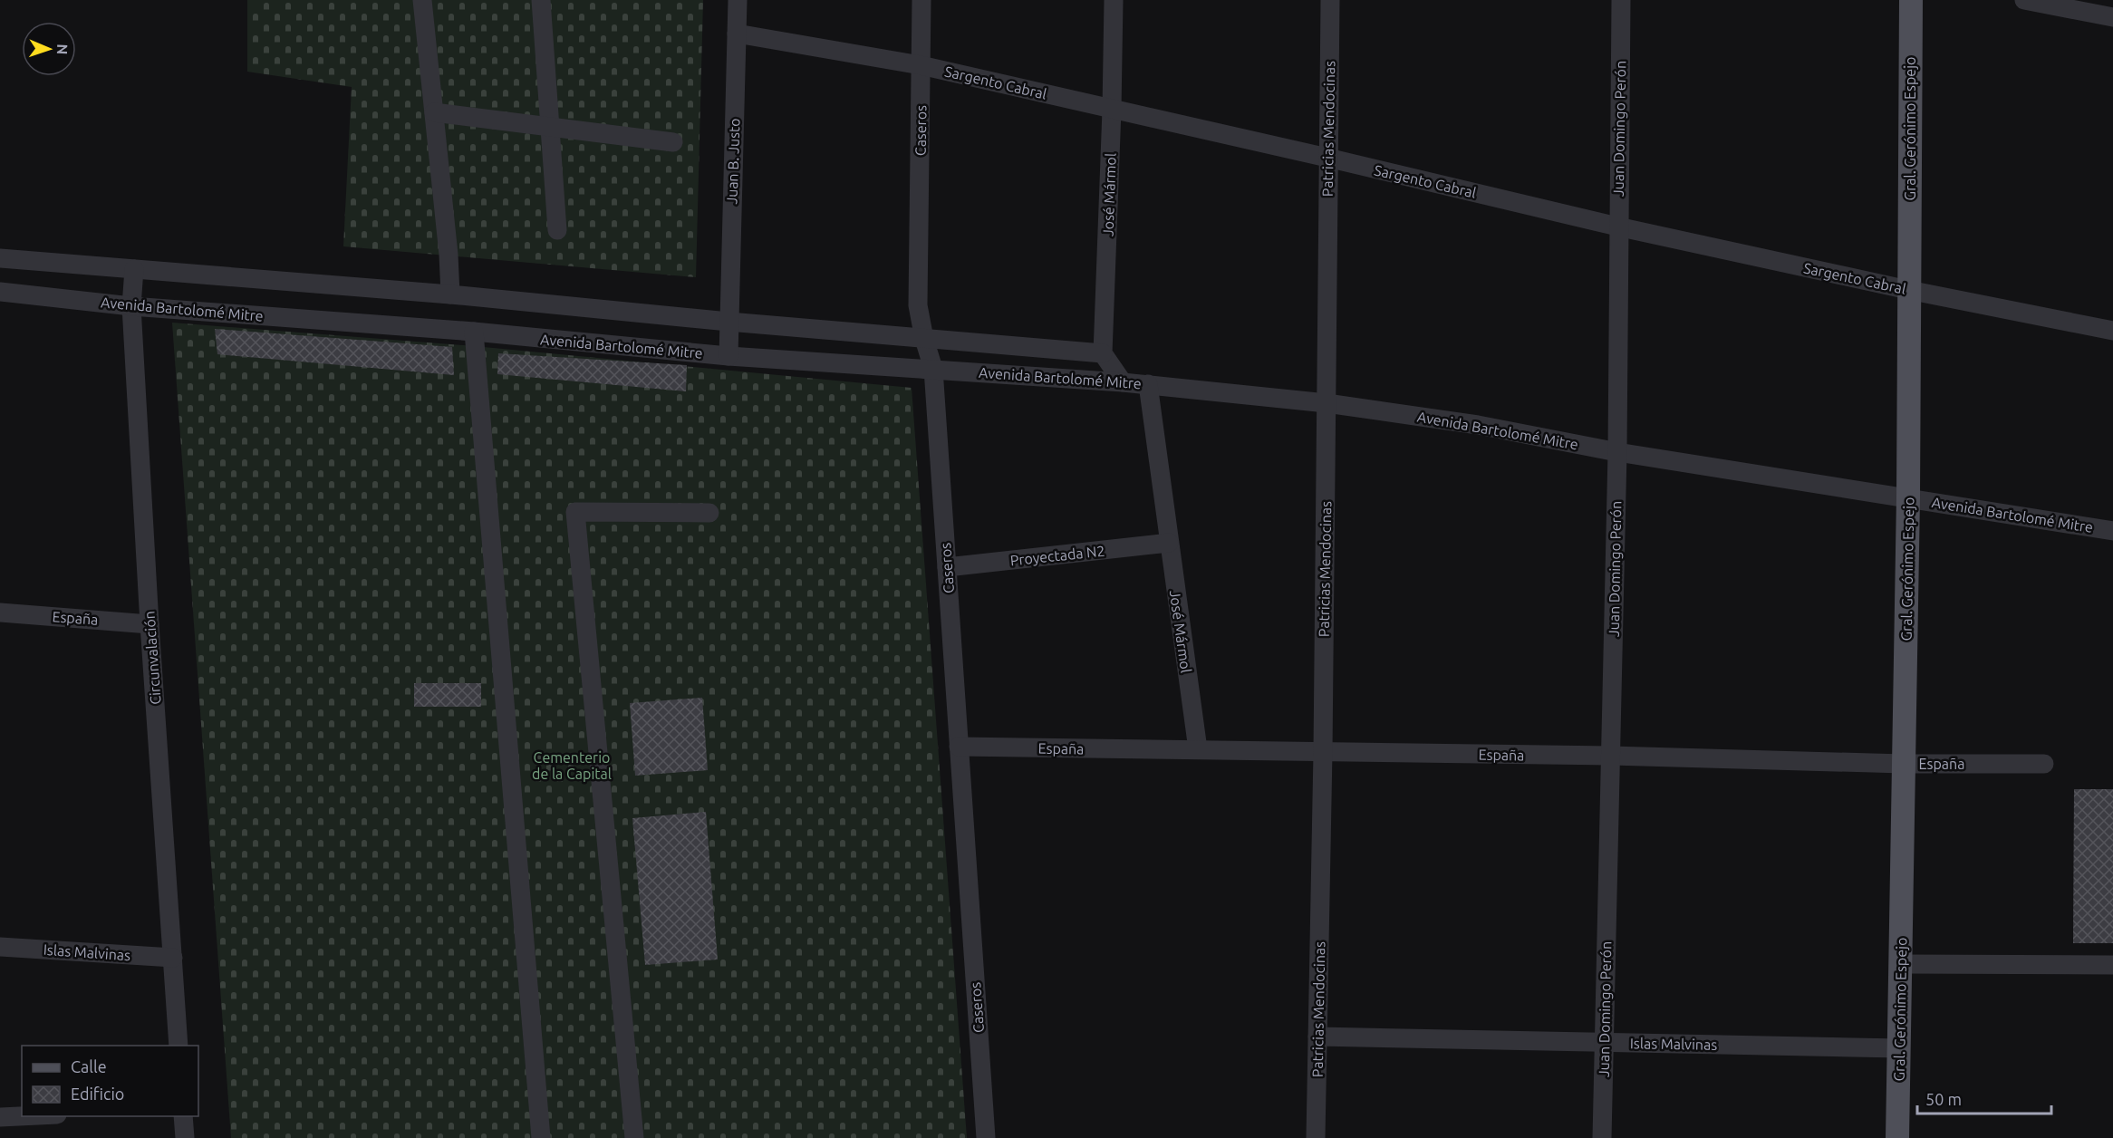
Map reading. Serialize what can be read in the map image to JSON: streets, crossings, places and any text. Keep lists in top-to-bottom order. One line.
{"streets":{"main road":["Gral. Gerónimo Espejo"],"street":["Sargento Cabral","Patricias Mendocinas","Juan Domingo Perón","Caseros","Juan B. Justo","José Mármol","Avenida Bartolomé Mitre","Proyectada N2","España","Circunvalación","Islas Malvinas"]},"crossings":[["Sargento Cabral","Patricias Mendocinas"],["Sargento Cabral","Juan Domingo Perón"],["Sargento Cabral","Gral. Gerónimo Espejo"],["Sargento Cabral","Caseros"],["Sargento Cabral","Juan B. Justo"],["Sargento Cabral","José Mármol"],["Patricias Mendocinas","Avenida Bartolomé Mitre"],["Patricias Mendocinas","España"],["Patricias Mendocinas","Islas Malvinas"],["Juan Domingo Perón","Avenida Bartolomé Mitre"],["Juan Domingo Perón","España"],["Juan Domingo Perón","Islas Malvinas"],["Gral. Gerónimo Espejo","Avenida Bartolomé Mitre"],["Gral. Gerónimo Espejo","España"],["Gral. Gerónimo Espejo","Islas Malvinas"],["Caseros","Avenida Bartolomé Mitre"],["Caseros","Proyectada N2"],["Caseros","España"],["Juan B. Justo","Avenida Bartolomé Mitre"],["José Mármol","Avenida Bartolomé Mitre"],["José Mármol","Proyectada N2"],["José Mármol","España"],["Avenida Bartolomé Mitre","Circunvalación"],["España","Circunvalación"],["Circunvalación","Islas Malvinas"]],"parks":["Cementerio de la Capital"],"legend":["Calle","Edificio"],"scale_bar":"50 m","north":"right"}
